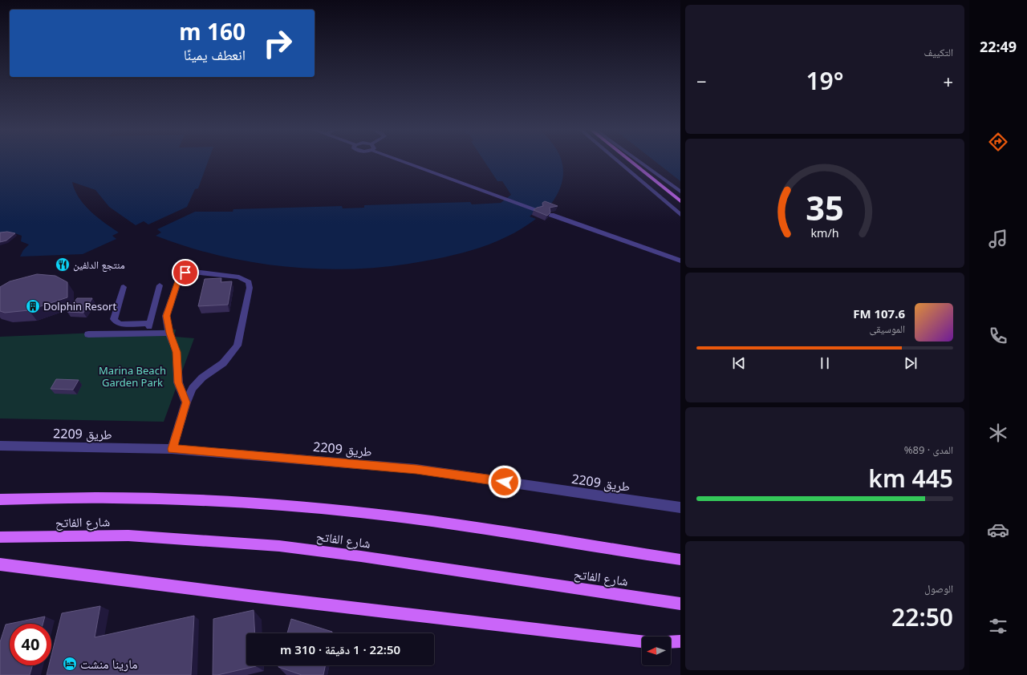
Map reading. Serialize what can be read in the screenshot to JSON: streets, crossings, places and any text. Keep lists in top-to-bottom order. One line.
{"streets":{"main road":["شارع الفاتح"],"street":["طريق 2209"]},"parks":["Marina Beach Garden Park"],"places":{"restaurant":["منتجع الدلفين"],"building":["Dolphin Resort"],"hotel":["مارينا منشت"]},"north":"left","page":{"tabs":"22:49","tile":["التكييف",["المدى · 89%","445 km"],["الوصول","22:50"]],"turn":["160 m","انعطف يمينًا"],"heat":["−","19°","+"],"song":["107.6 FM","الموسيقى"],"limit":"40","trip":"22:50 · 1 دقيقة · 310 m","gauge":["35","km/h"]}}
